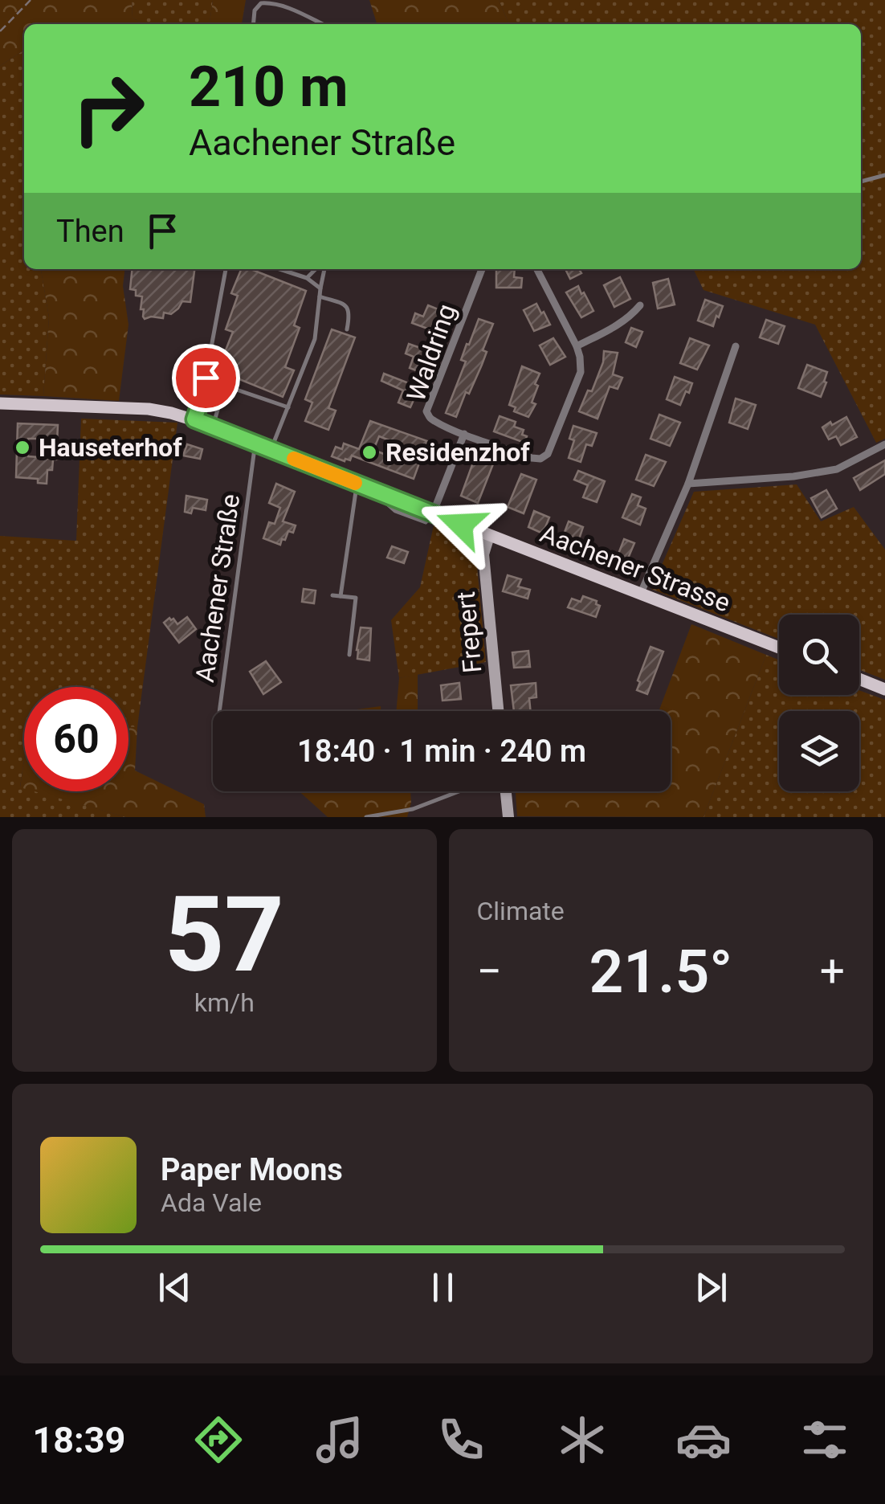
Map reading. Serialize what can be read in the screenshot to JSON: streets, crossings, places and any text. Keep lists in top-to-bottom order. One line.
{"streets":{"main road":["Aachener Strasse"],"street":["Waldring","Frepert"],"lane":["Aachener Straße"]},"crossings":[["Aachener Strasse","Aachener Straße"],["Aachener Strasse","Frepert"]],"places":["Hauseterhof","Residenzhof"],"page":{"turn":["210 m","Aachener Straße"],"then":"Then","limit":"60","trip":"18:40 · 1 min · 240 m","tile":[["57","km/h"],"Climate"],"heat":["−","21.5°","+"],"song":["Paper Moons","Ada Vale"],"tabs":"18:39"}}
